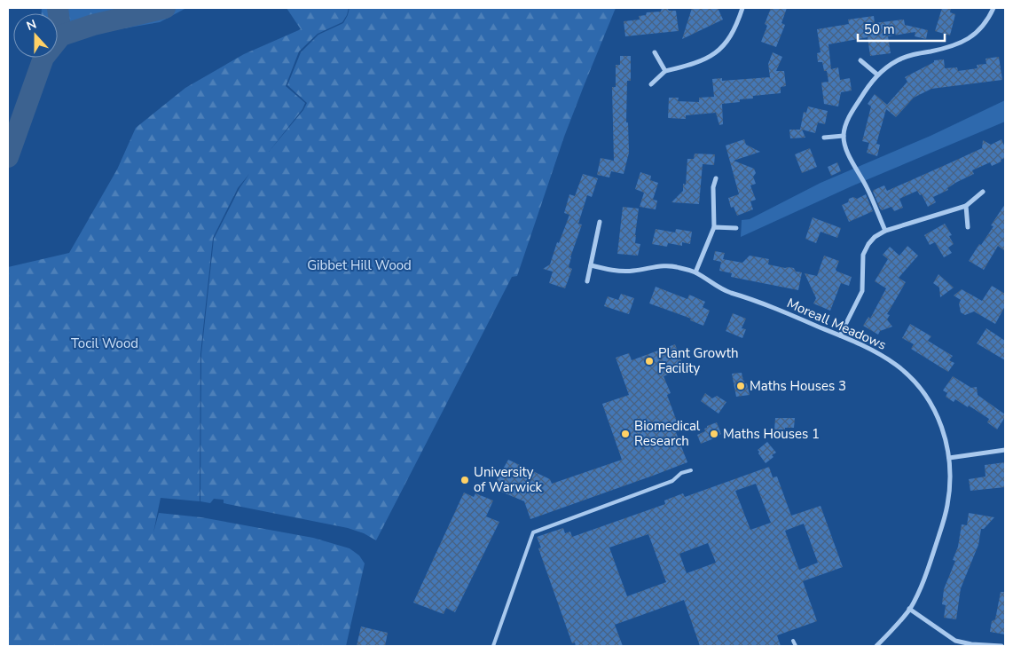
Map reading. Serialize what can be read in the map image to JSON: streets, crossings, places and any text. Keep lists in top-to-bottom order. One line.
{"streets":{"street":["Moreall Meadows"]},"parks":["Gibbet Hill Wood","Tocil Wood"],"places":["Plant Growth Facility","Maths Houses 3","Biomedical Research","Maths Houses 1","University of Warwick"],"scale_bar":"50 m","north":"top"}
